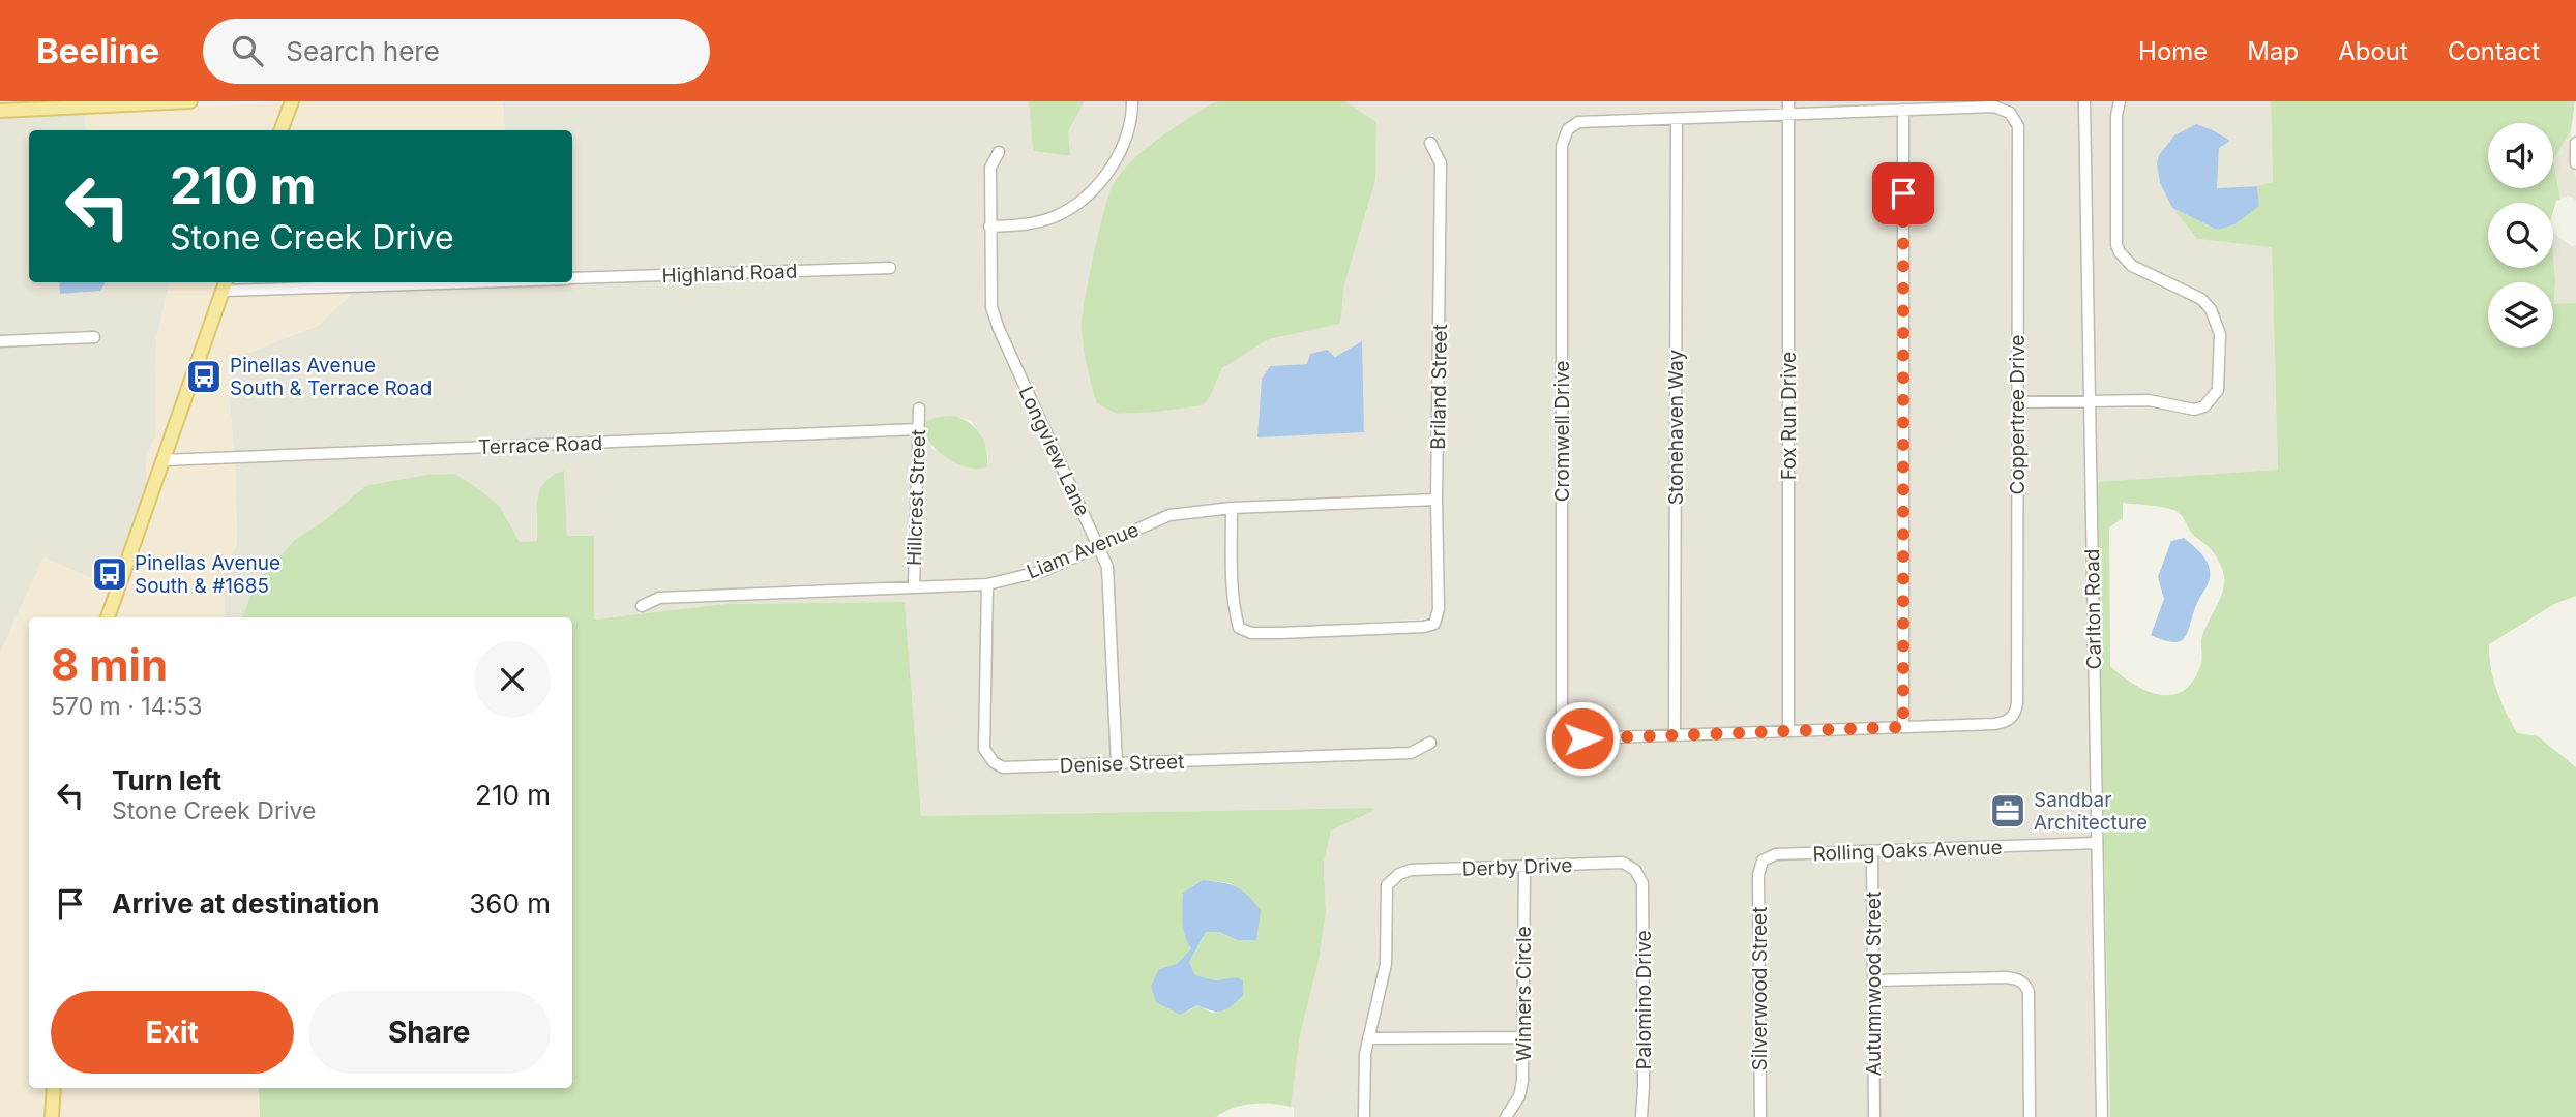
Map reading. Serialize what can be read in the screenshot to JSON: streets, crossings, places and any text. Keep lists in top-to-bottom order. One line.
{"streets":{"street":["Highland Road","Briland Street","Coppertree Drive","Fox Run Drive","Stonehaven Way","Cromwell Drive","Terrace Road","Longview Lane","Hillcrest Street","Liam Avenue","Carlton Road","Denise Street","Rolling Oaks Avenue","Derby Drive","Autumnwood Street","Silverwood Street","Winners Circle","Palomino Drive"]},"crossings":[["Briland Street","Liam Avenue"],["Stonehaven Way","Cromwell Drive"],["Terrace Road","Hillcrest Street"],["Longview Lane","Liam Avenue"],["Longview Lane","Denise Street"],["Hillcrest Street","Liam Avenue"],["Liam Avenue","Denise Street"],["Carlton Road","Rolling Oaks Avenue"],["Rolling Oaks Avenue","Autumnwood Street"],["Rolling Oaks Avenue","Silverwood Street"],["Derby Drive","Winners Circle"],["Derby Drive","Palomino Drive"]],"places":{"bus stop":["Pinellas Avenue South & Terrace Road","Pinellas Avenue South & #1685"],"office":["Sandbar Architecture"]},"page":{"header":"Beeline","search":"Search here","nav":["Home","Map","About","Contact"],"turn":["210 m","Stone Creek Drive"],"heading":["8 min","570 m · 14:53"],"list":[{"name":"Turn left","note":"Stone Creek Drive","value":"210 m"},{"name":"Arrive at destination","value":"360 m"}],"buttons":["Exit","Share"]}}
